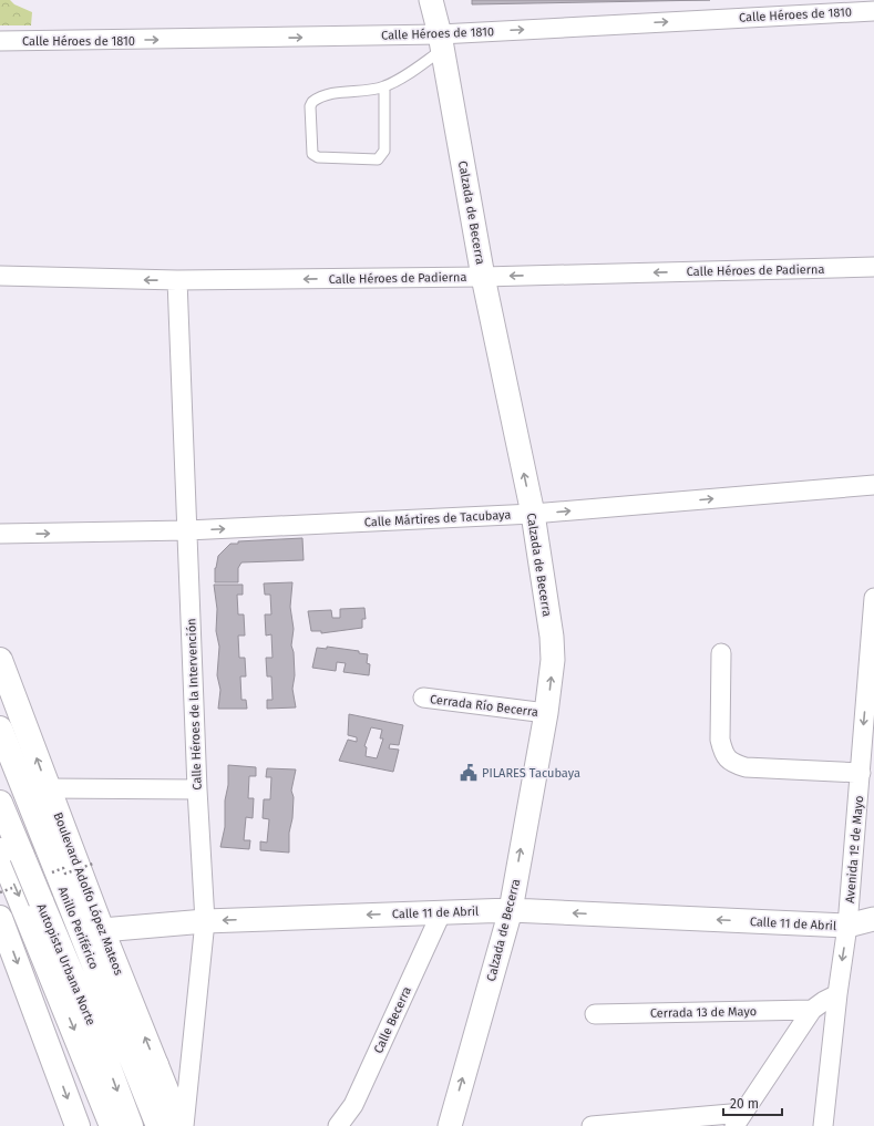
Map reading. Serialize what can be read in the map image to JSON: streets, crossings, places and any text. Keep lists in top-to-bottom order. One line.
{"streets":{"main road":["Boulevard Adolfo López Mateos","Anillo Periférico","Autopista Urbana Norte"],"street":["Calle Héroes de 1810","Calzada de Becerra","Calle Héroes de Padierna","Calle Mártires de Tacubaya","Calle Héroes de la Intervención","Cerrada Río Becerra","Avenida 1º de Mayo","Calle 11 de Abril","Cerrada 13 de Mayo","Calle Becerra"]},"crossings":[["Calle Héroes de 1810","Calzada de Becerra"],["Calzada de Becerra","Calle Héroes de Padierna"],["Calzada de Becerra","Calle Mártires de Tacubaya"],["Calzada de Becerra","Cerrada Río Becerra"],["Calzada de Becerra","Calle 11 de Abril"],["Calle Héroes de Padierna","Calle Héroes de la Intervención"],["Calle Mártires de Tacubaya","Calle Héroes de la Intervención"],["Calle Héroes de la Intervención","Boulevard Adolfo López Mateos"],["Calle Héroes de la Intervención","Calle 11 de Abril"],["Avenida 1º de Mayo","Calle 11 de Abril"],["Boulevard Adolfo López Mateos","Calle 11 de Abril"],["Calle 11 de Abril","Calle Becerra"]],"one_way":["Calle Héroes de 1810","Calzada de Becerra","Calle Héroes de Padierna","Calle Mártires de Tacubaya","Avenida 1º de Mayo","Calle 11 de Abril"],"places":{"public building":["PILARES Tacubaya"]},"scale_bar":"20 m"}
